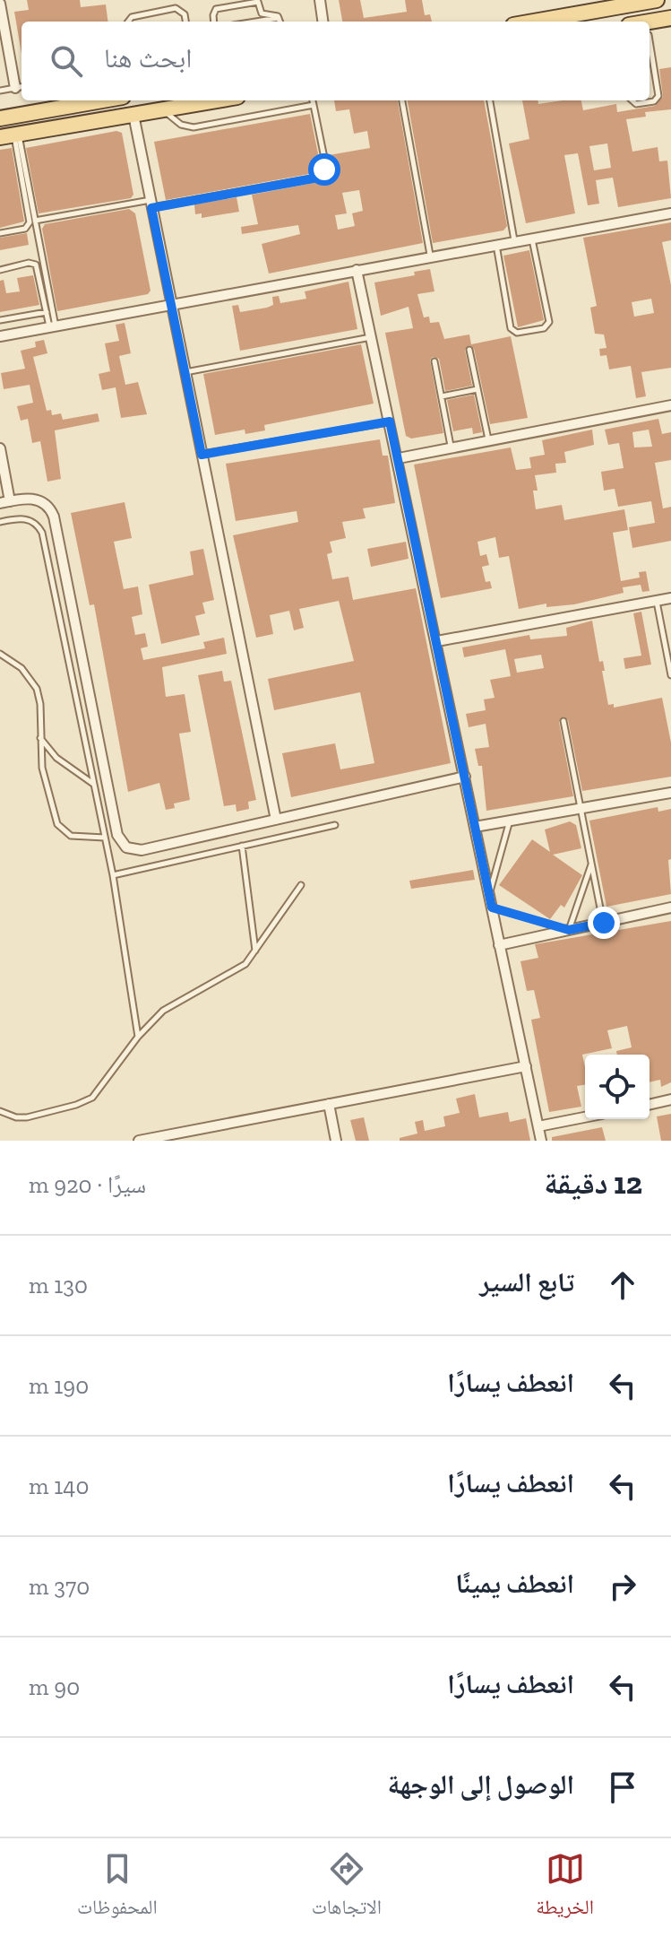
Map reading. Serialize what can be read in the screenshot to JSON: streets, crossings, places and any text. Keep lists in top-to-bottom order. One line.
{"page":{"search":"ابحث هنا","heading":["12 دقيقة","سيرًا · 920 m"],"list":[["تابع السير","130 m"],["انعطف يسارًا","190 m"],["انعطف يسارًا","140 m"],["انعطف يمينًا","370 m"],["انعطف يسارًا","90 m"],"الوصول إلى الوجهة"],"nav":["الخريطة","الاتجاهات","المحفوظات"]}}
